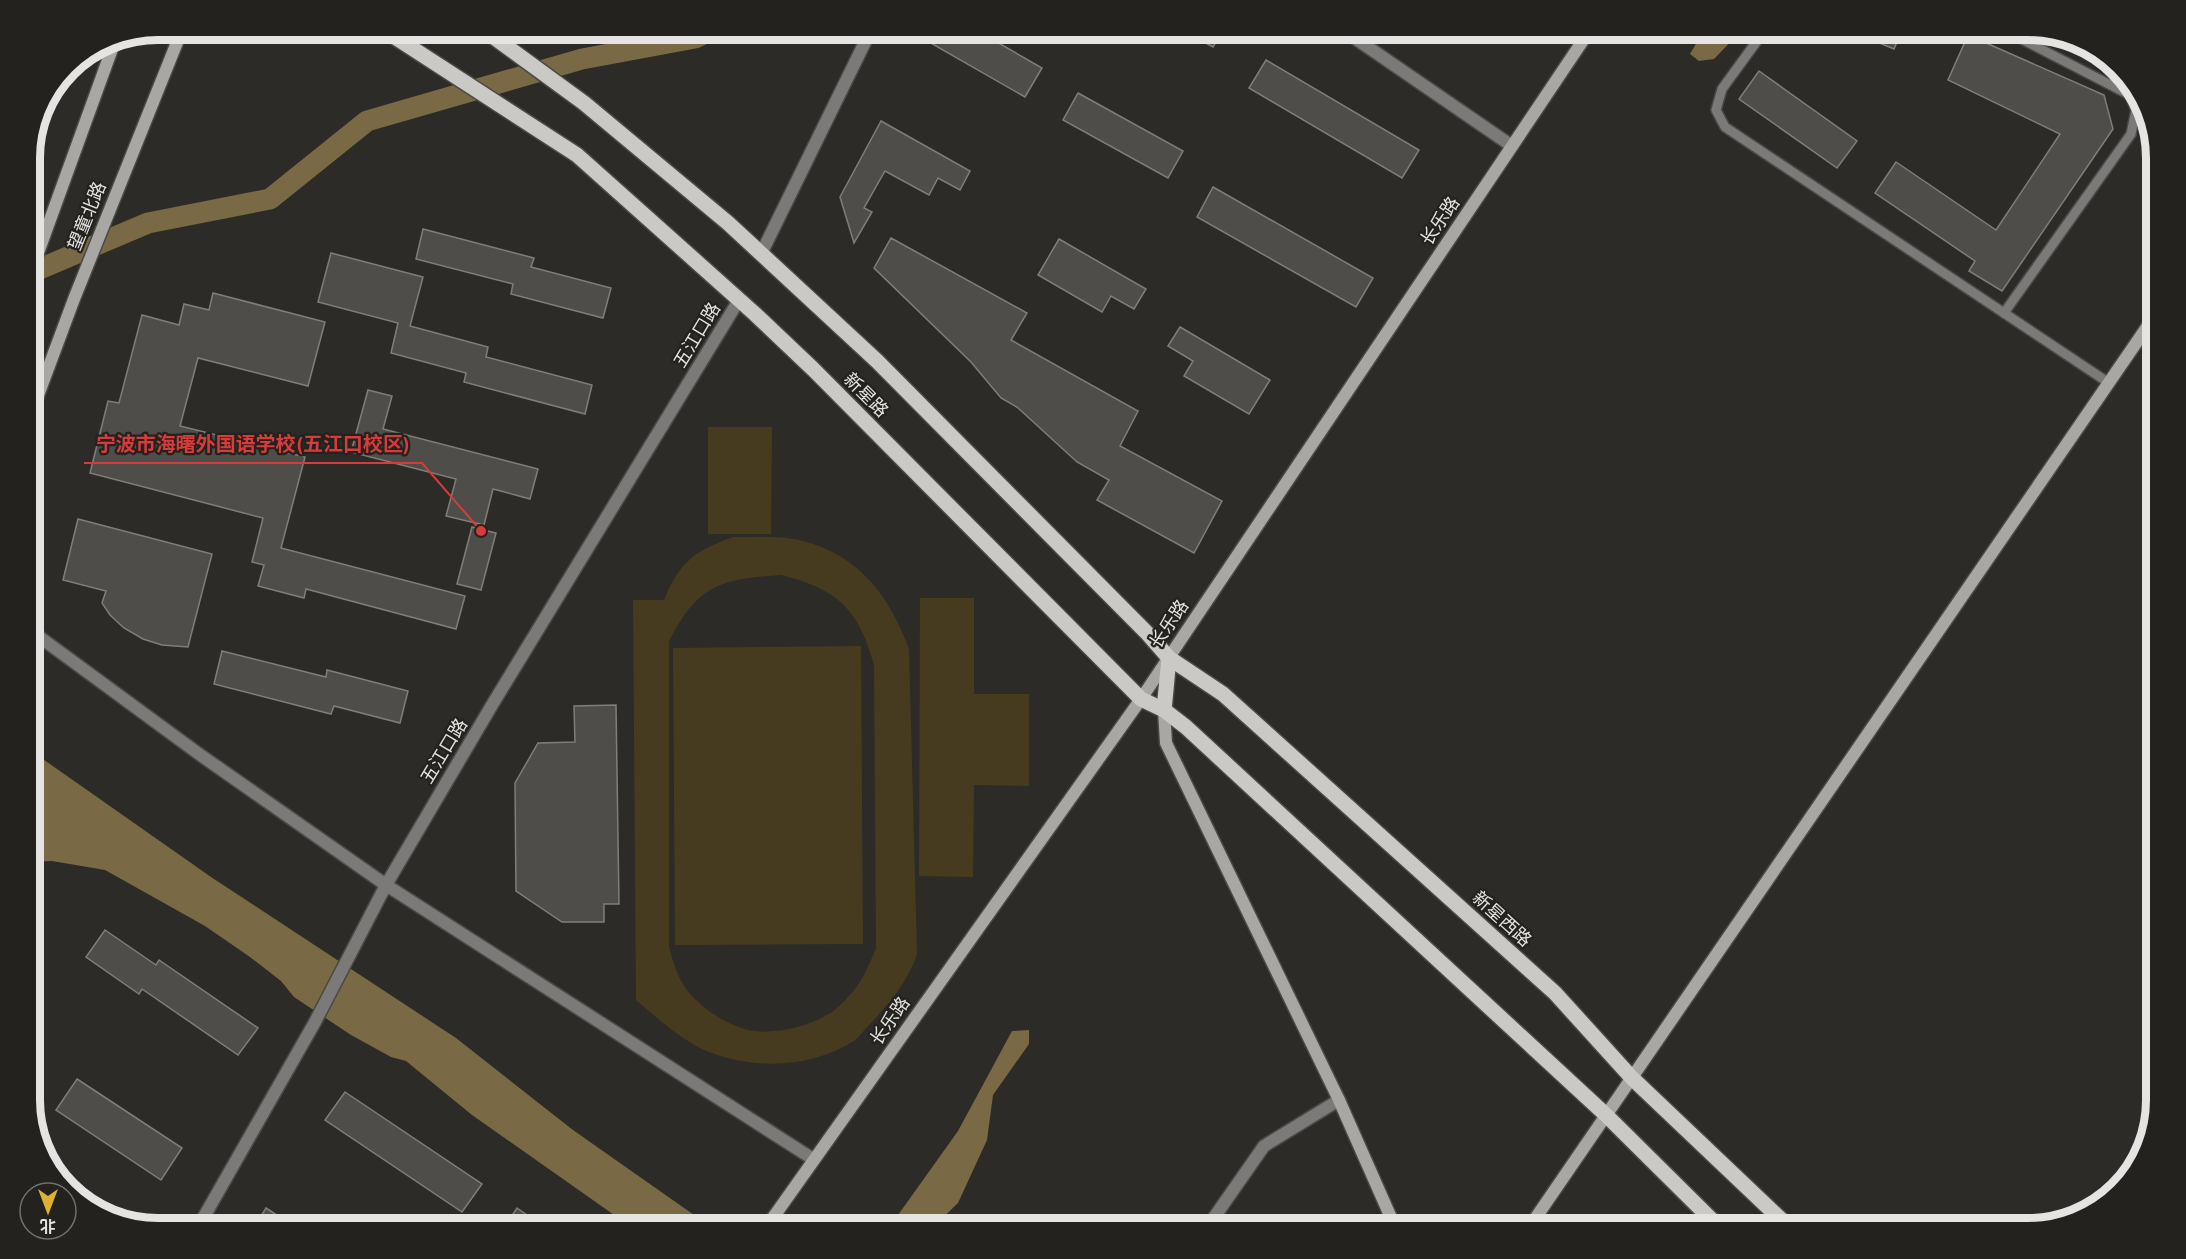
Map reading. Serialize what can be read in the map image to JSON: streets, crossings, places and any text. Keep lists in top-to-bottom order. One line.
{"streets":{"main road":["新星路","新星西路"],"street":["望童北路","长乐路","五江口路"]},"crossings":[["长乐路","新星路"],["长乐路","新星西路"],["五江口路","新星路"]],"places":["宁波市海曙外国语学校(五江口校区)"],"north":"bottom"}
